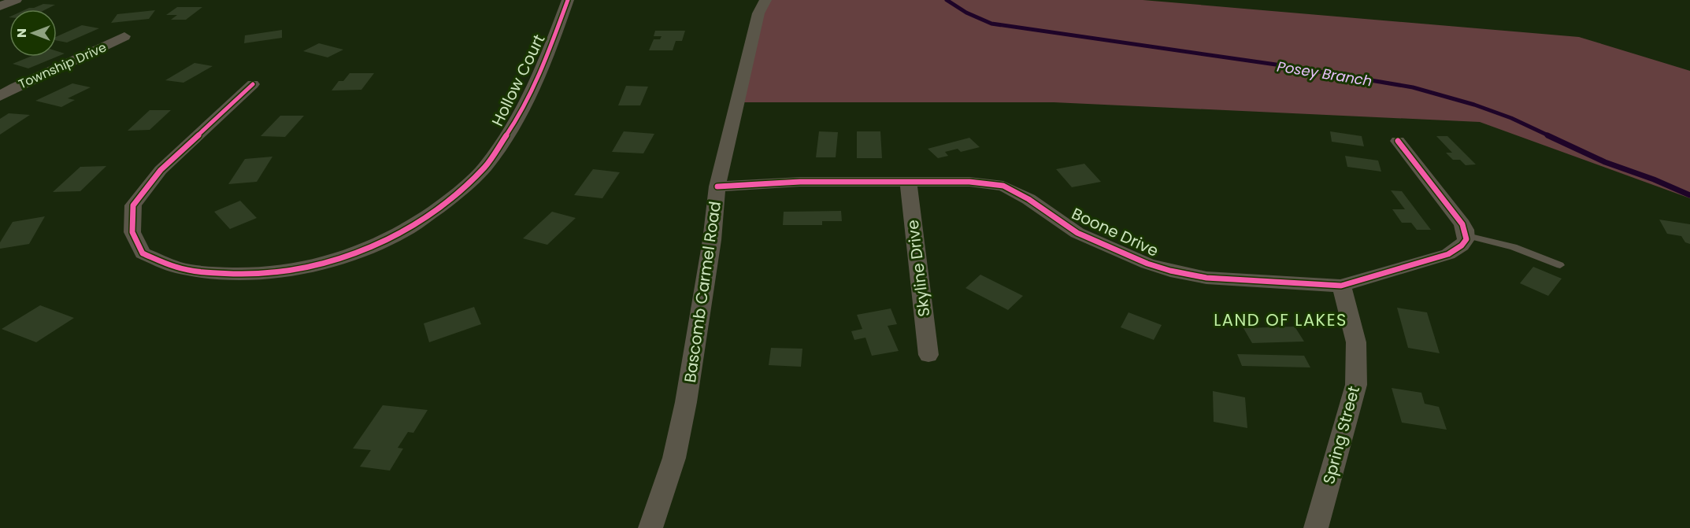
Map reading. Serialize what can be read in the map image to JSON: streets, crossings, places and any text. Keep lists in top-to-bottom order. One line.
{"streets":{"street":["Township Drive","Hollow Court","Boone Drive","Skyline Drive","Bascomb Carmel Road","Spring Street"]},"crossings":[["Boone Drive","Skyline Drive"],["Boone Drive","Bascomb Carmel Road"],["Boone Drive","Spring Street"]],"districts":["LAND OF LAKES"],"water":["Posey Branch"],"north":"left"}
